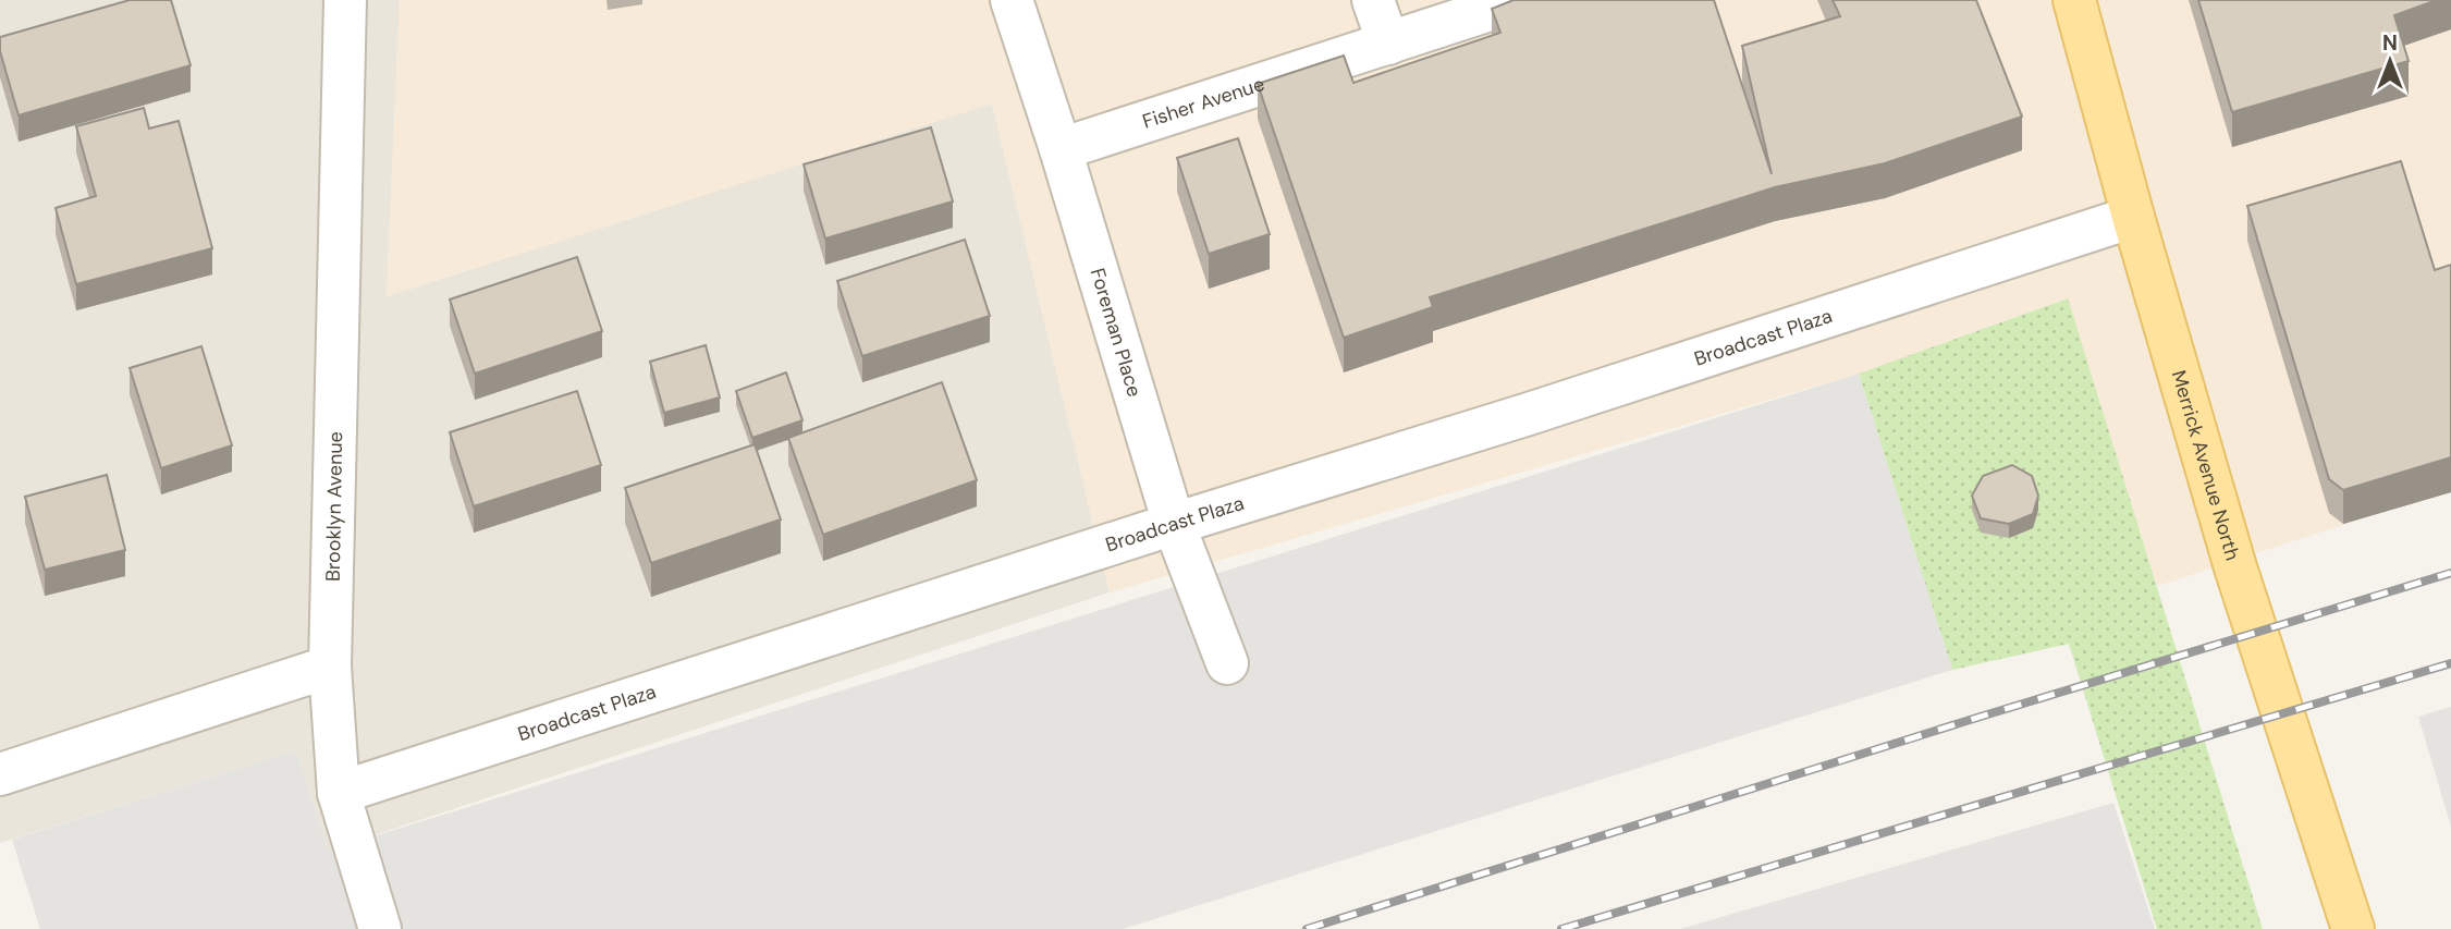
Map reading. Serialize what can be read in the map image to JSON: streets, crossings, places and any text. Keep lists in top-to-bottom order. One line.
{"streets":{"main road":["Merrick Avenue North"],"street":["Fisher Avenue","Foreman Place","Broadcast Plaza","Brooklyn Avenue"]},"crossings":[["Fisher Avenue","Foreman Place"],["Foreman Place","Broadcast Plaza"],["Broadcast Plaza","Merrick Avenue North"]],"north":"top"}
